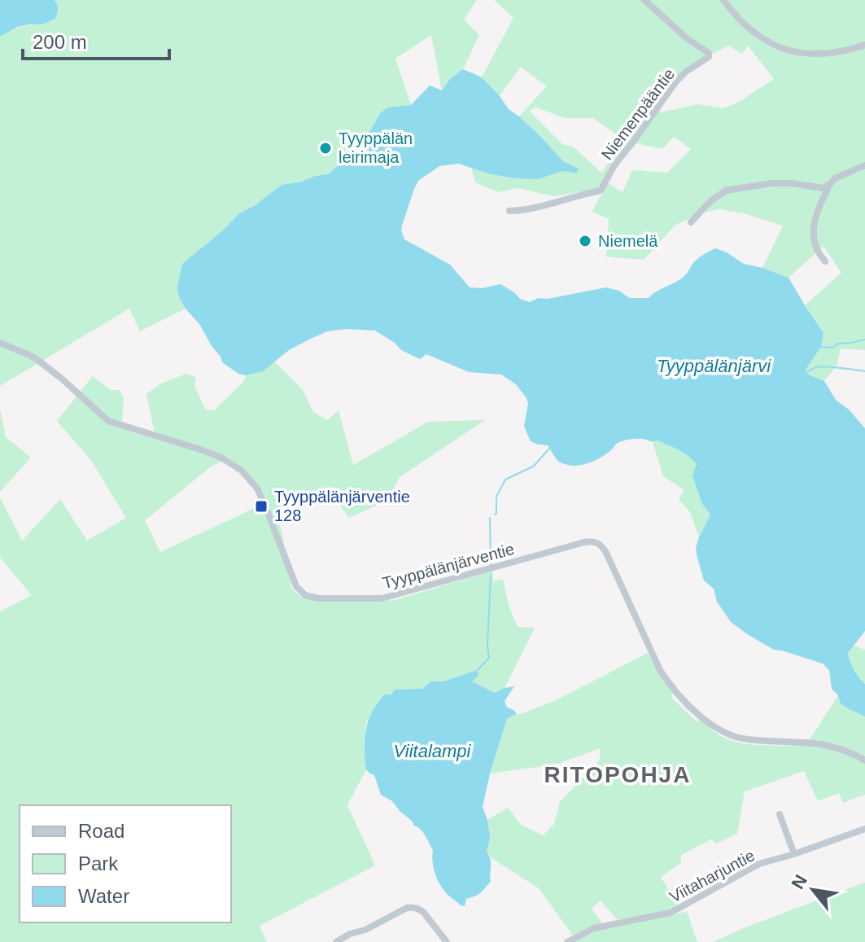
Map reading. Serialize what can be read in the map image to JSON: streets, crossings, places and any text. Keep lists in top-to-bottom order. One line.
{"streets":{"street":["Niemenpääntie","Tyyppälänjärventie","Viitaharjuntie"]},"districts":["RITOPOHJA"],"water":["Tyyppälänjärvi","Viitalampi"],"places":{"other":["Tyyppälän leirimaja","Niemelä"],"transit":["Tyyppälänjärventie 128"]},"legend":["Road","Park","Water"],"scale_bar":"200 m","north":"top left"}
